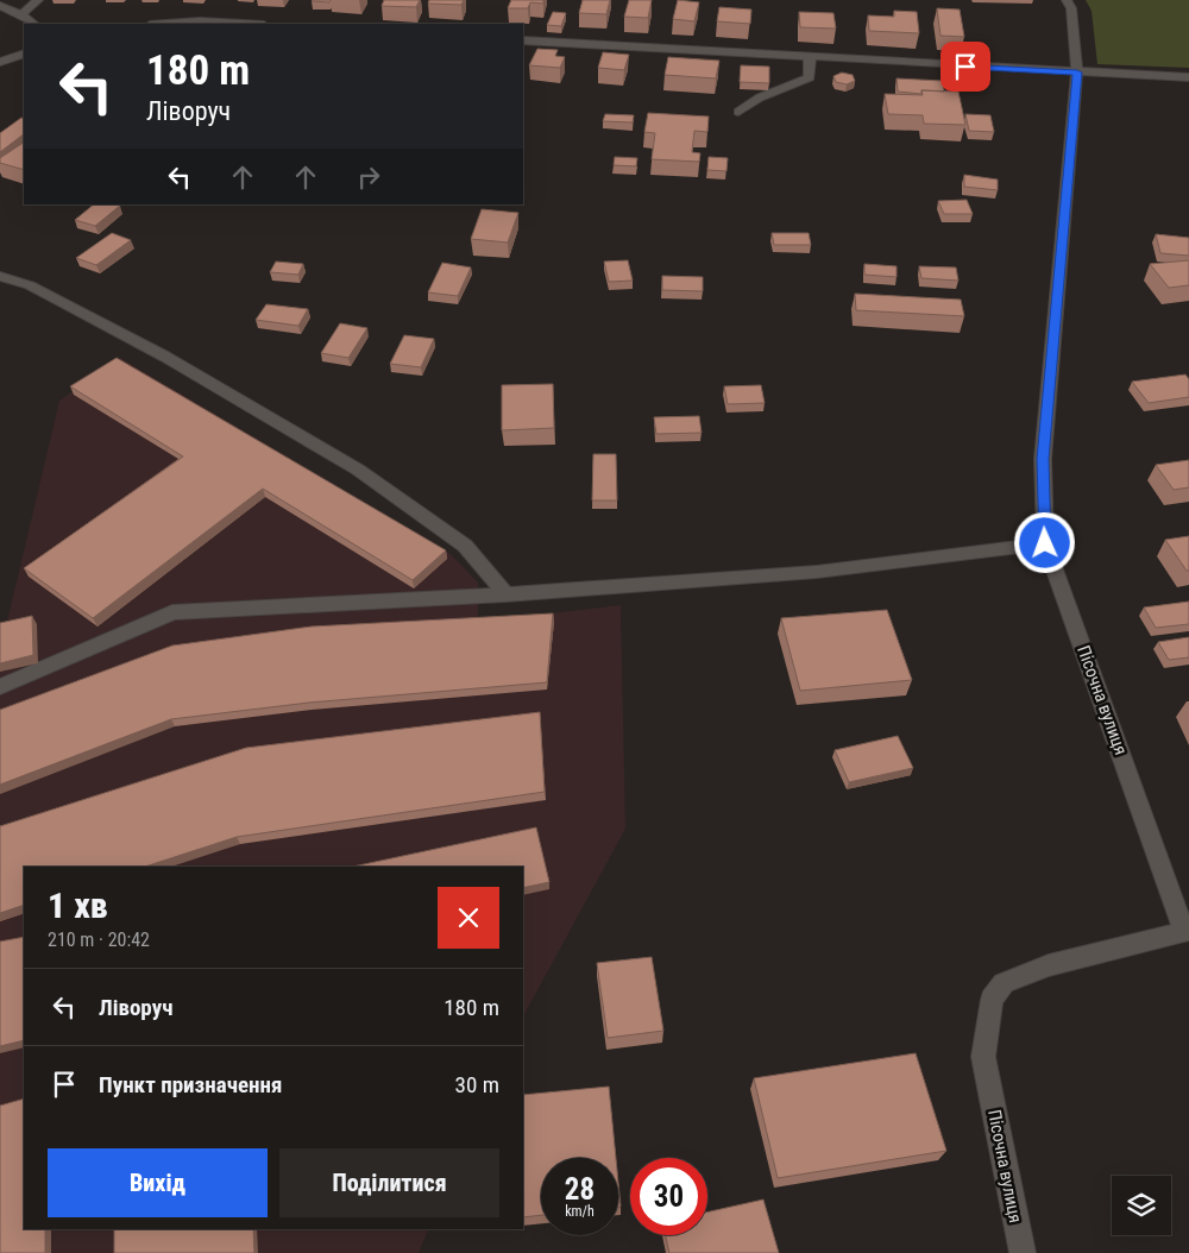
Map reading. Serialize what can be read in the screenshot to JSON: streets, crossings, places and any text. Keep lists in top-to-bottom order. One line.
{"streets":{"street":["Пісочна вулиця"]},"page":{"turn":["180 m","Ліворуч"],"heading":["1 хв","210 m · 20:42"],"list":[{"name":"Ліворуч","value":"180 m"},{"name":"Пункт призначення","value":"30 m"}],"buttons":["Вихід","Поділитися"],"speed":"28 km/h","limit":"30"}}
